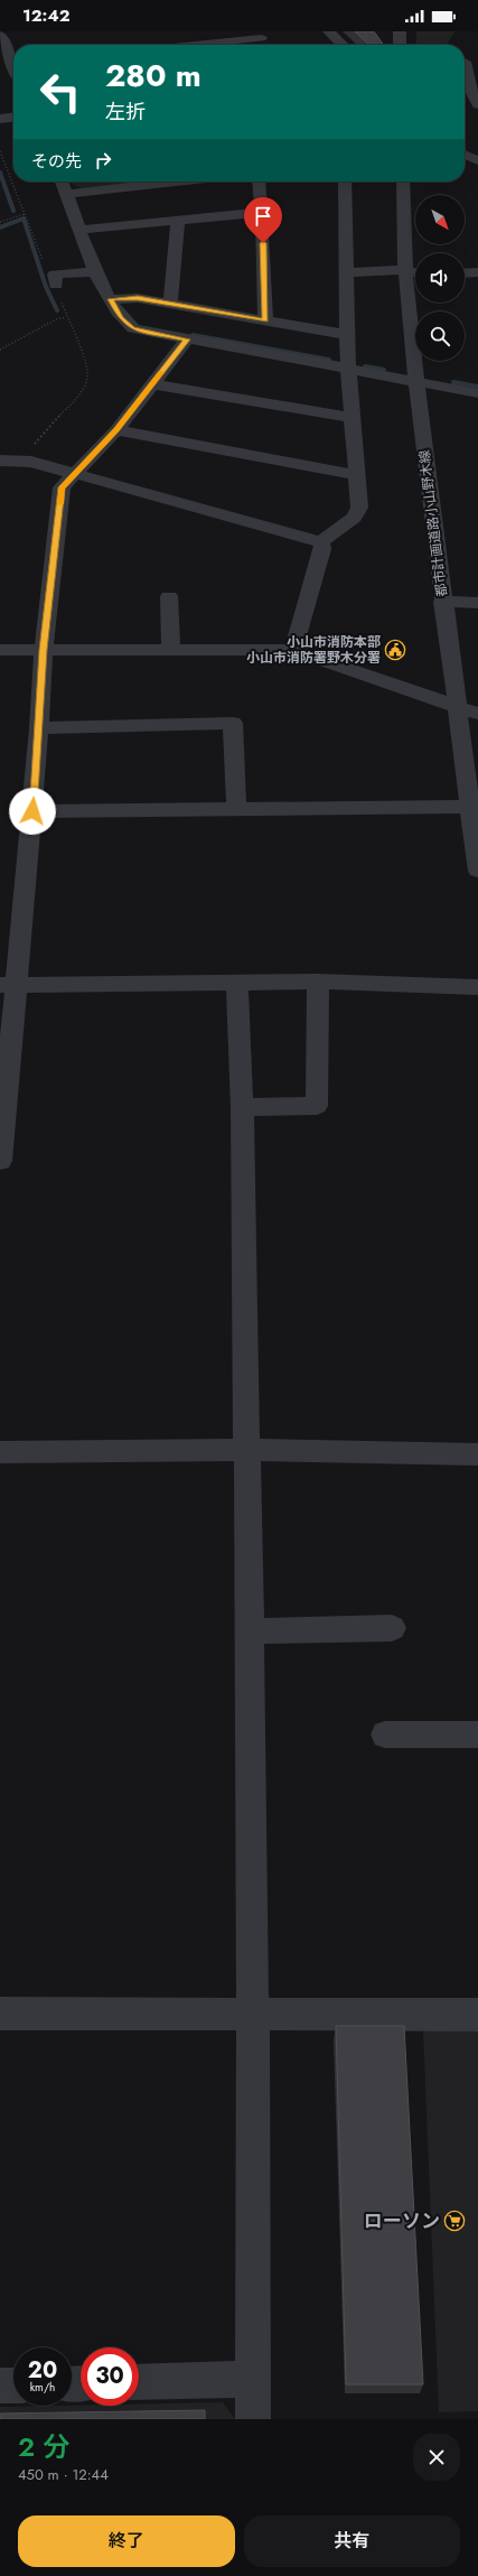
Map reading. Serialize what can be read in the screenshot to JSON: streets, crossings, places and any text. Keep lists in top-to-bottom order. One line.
{"streets":{"street":["都市計画道路小山野木線"]},"places":{"public building":["小山市消防本部 小山市消防署野木分署"],"supermarket":["ローソン"]},"north":"bottom right","page":{"status":"12:42","turn":["280 m","左折"],"then":"その先","speed":"20 km/h","limit":"30","heading":["2 分","450 m · 12:44"],"buttons":["終了","共有"]}}
